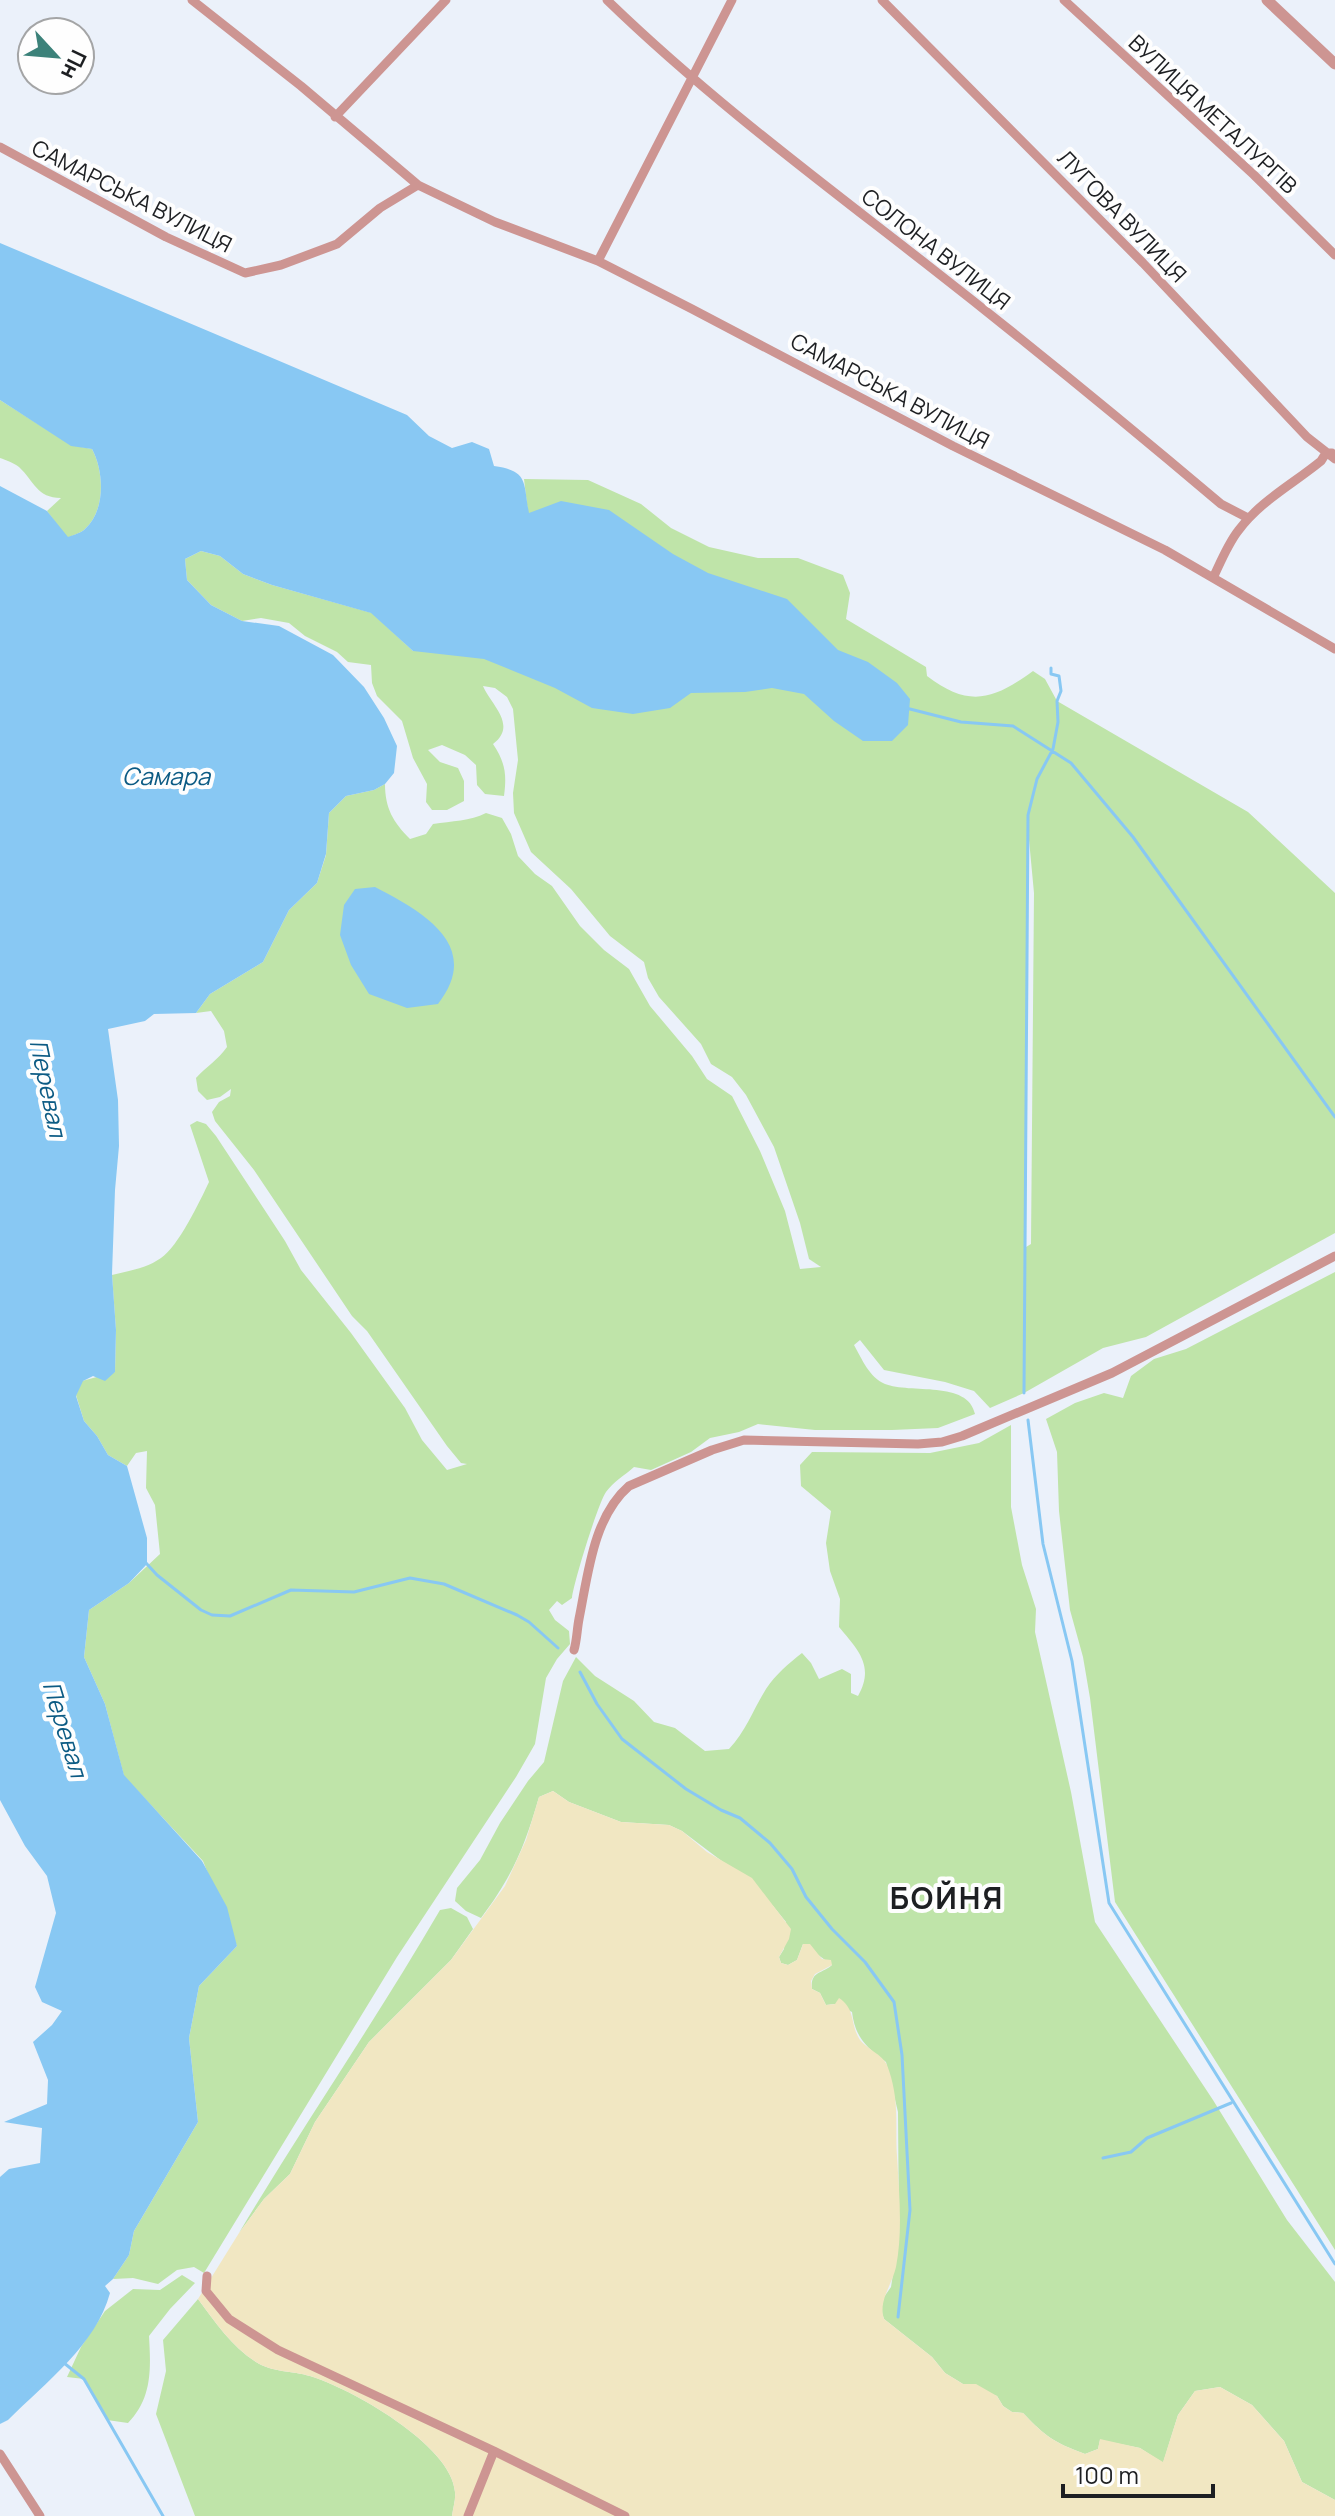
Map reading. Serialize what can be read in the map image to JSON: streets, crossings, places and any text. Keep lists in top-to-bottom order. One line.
{"streets":{"street":["ВУЛИЦЯ МЕТАЛУРГІВ","САМАРСЬКА ВУЛИЦЯ","ЛУГОВА ВУЛИЦЯ","СОЛОНА ВУЛИЦЯ"]},"districts":["БОЙНЯ"],"water":["Самара","Перевал"],"scale_bar":"100 m","north":"bottom right"}
